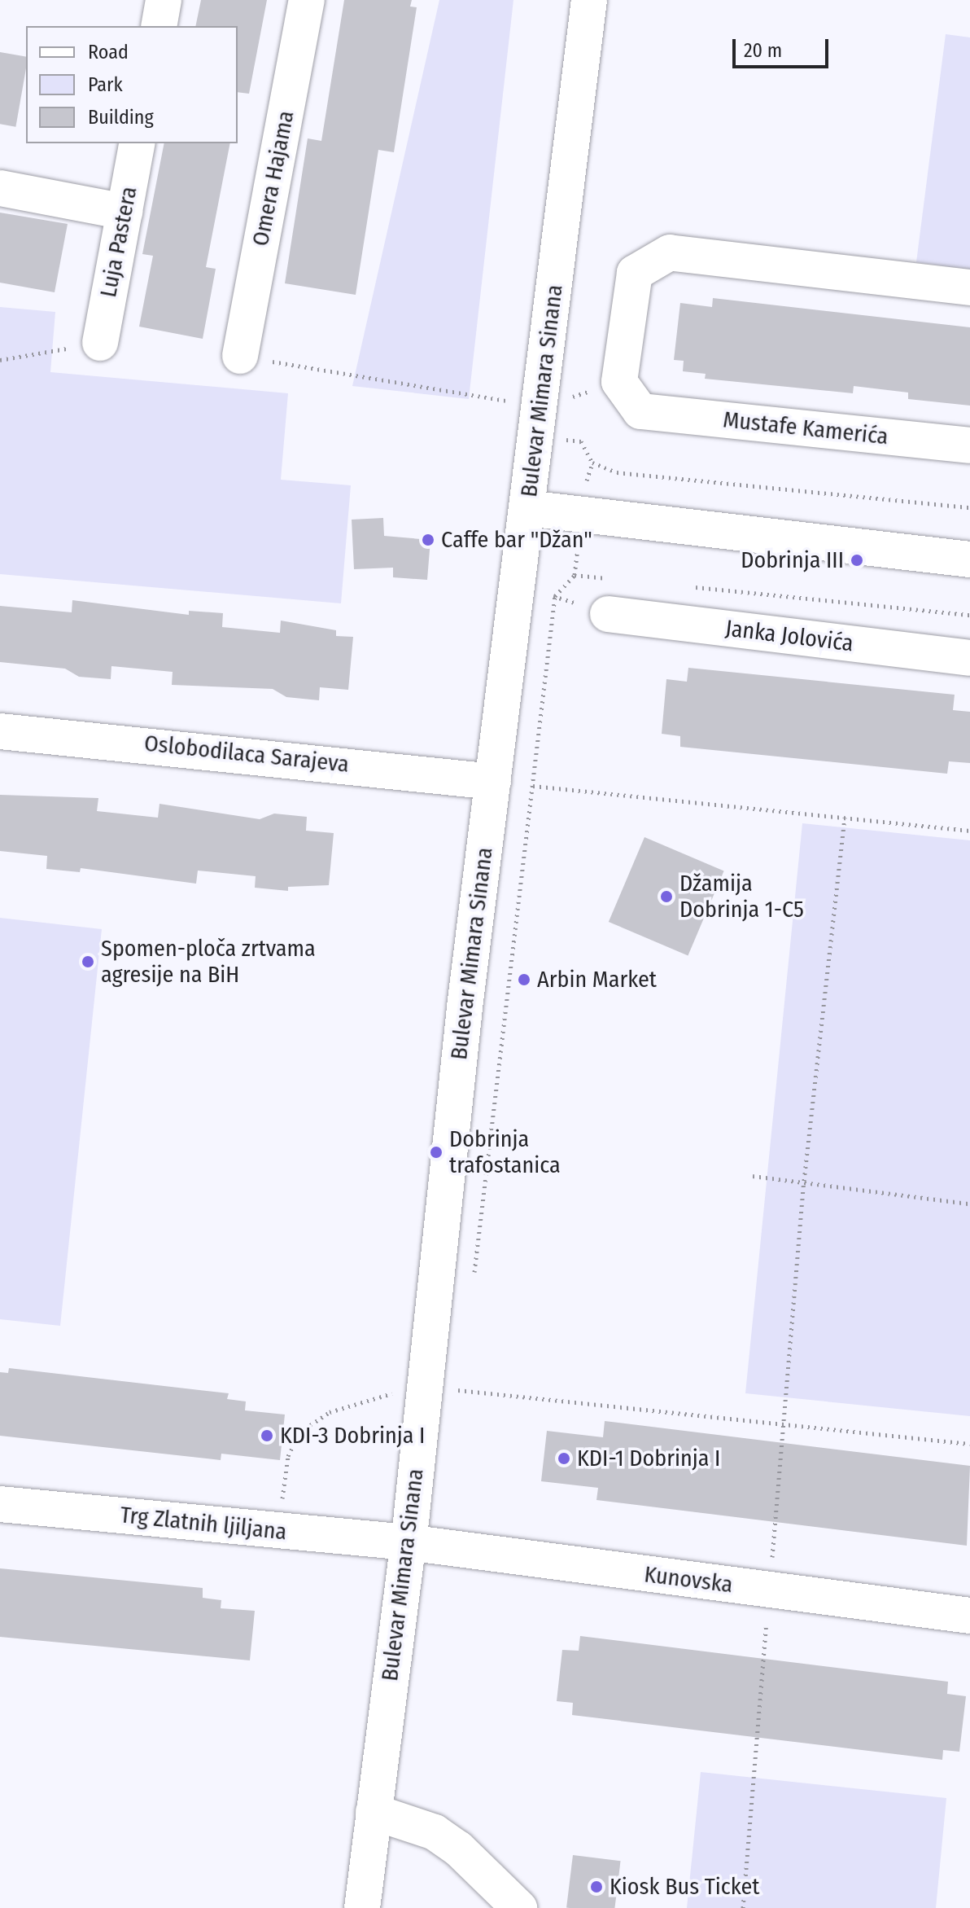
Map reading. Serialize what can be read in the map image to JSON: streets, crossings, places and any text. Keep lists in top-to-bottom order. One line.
{"streets":{"street":["Omera Hajama","Luja Pastera","Bulevar Mimara Sinana","Mustafe Kamerića","Janka Jolovića","Oslobodilaca Sarajeva","Trg Zlatnih ljiljana","Kunovska"]},"crossings":[["Bulevar Mimara Sinana","Oslobodilaca Sarajeva"],["Bulevar Mimara Sinana","Trg Zlatnih ljiljana"],["Bulevar Mimara Sinana","Kunovska"],["Trg Zlatnih ljiljana","Kunovska"]],"places":["Caffe bar \"Džan\"","Dobrinja III","Džamija Dobrinja 1-C5","Spomen-ploča zrtvama agresije na BiH","Arbin Market","Dobrinja trafostanica","KDI-3 Dobrinja I","KDI-1 Dobrinja I","Kiosk Bus Ticket"],"legend":["Road","Park","Building"],"scale_bar":"20 m"}
